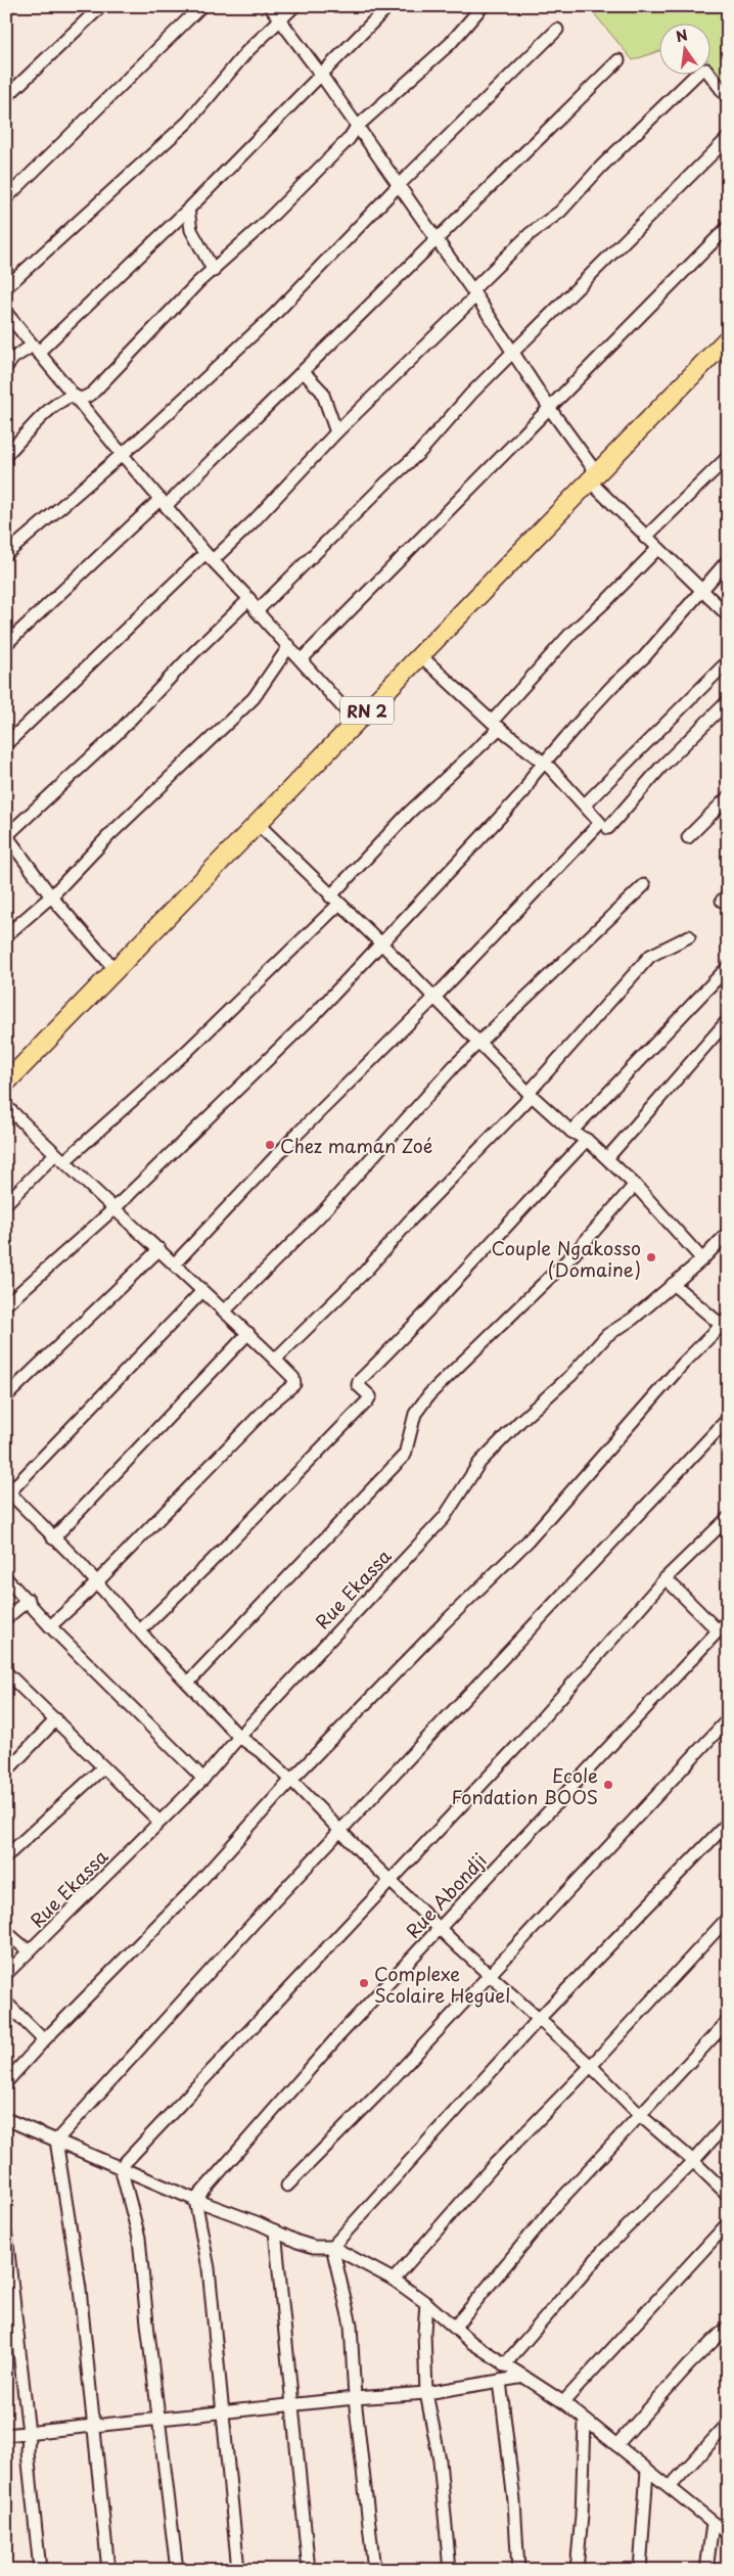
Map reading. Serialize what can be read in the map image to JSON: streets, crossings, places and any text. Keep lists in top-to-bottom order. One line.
{"streets":{"highway":["RN 2"],"street":["Rue Ekassa","Rue Abondji"]},"places":["Chez maman Zoé","Couple Ngakosso (Domaine)","Ecole Fondation BOOS","Complexe Scolaire Heguel"],"north":"top"}
